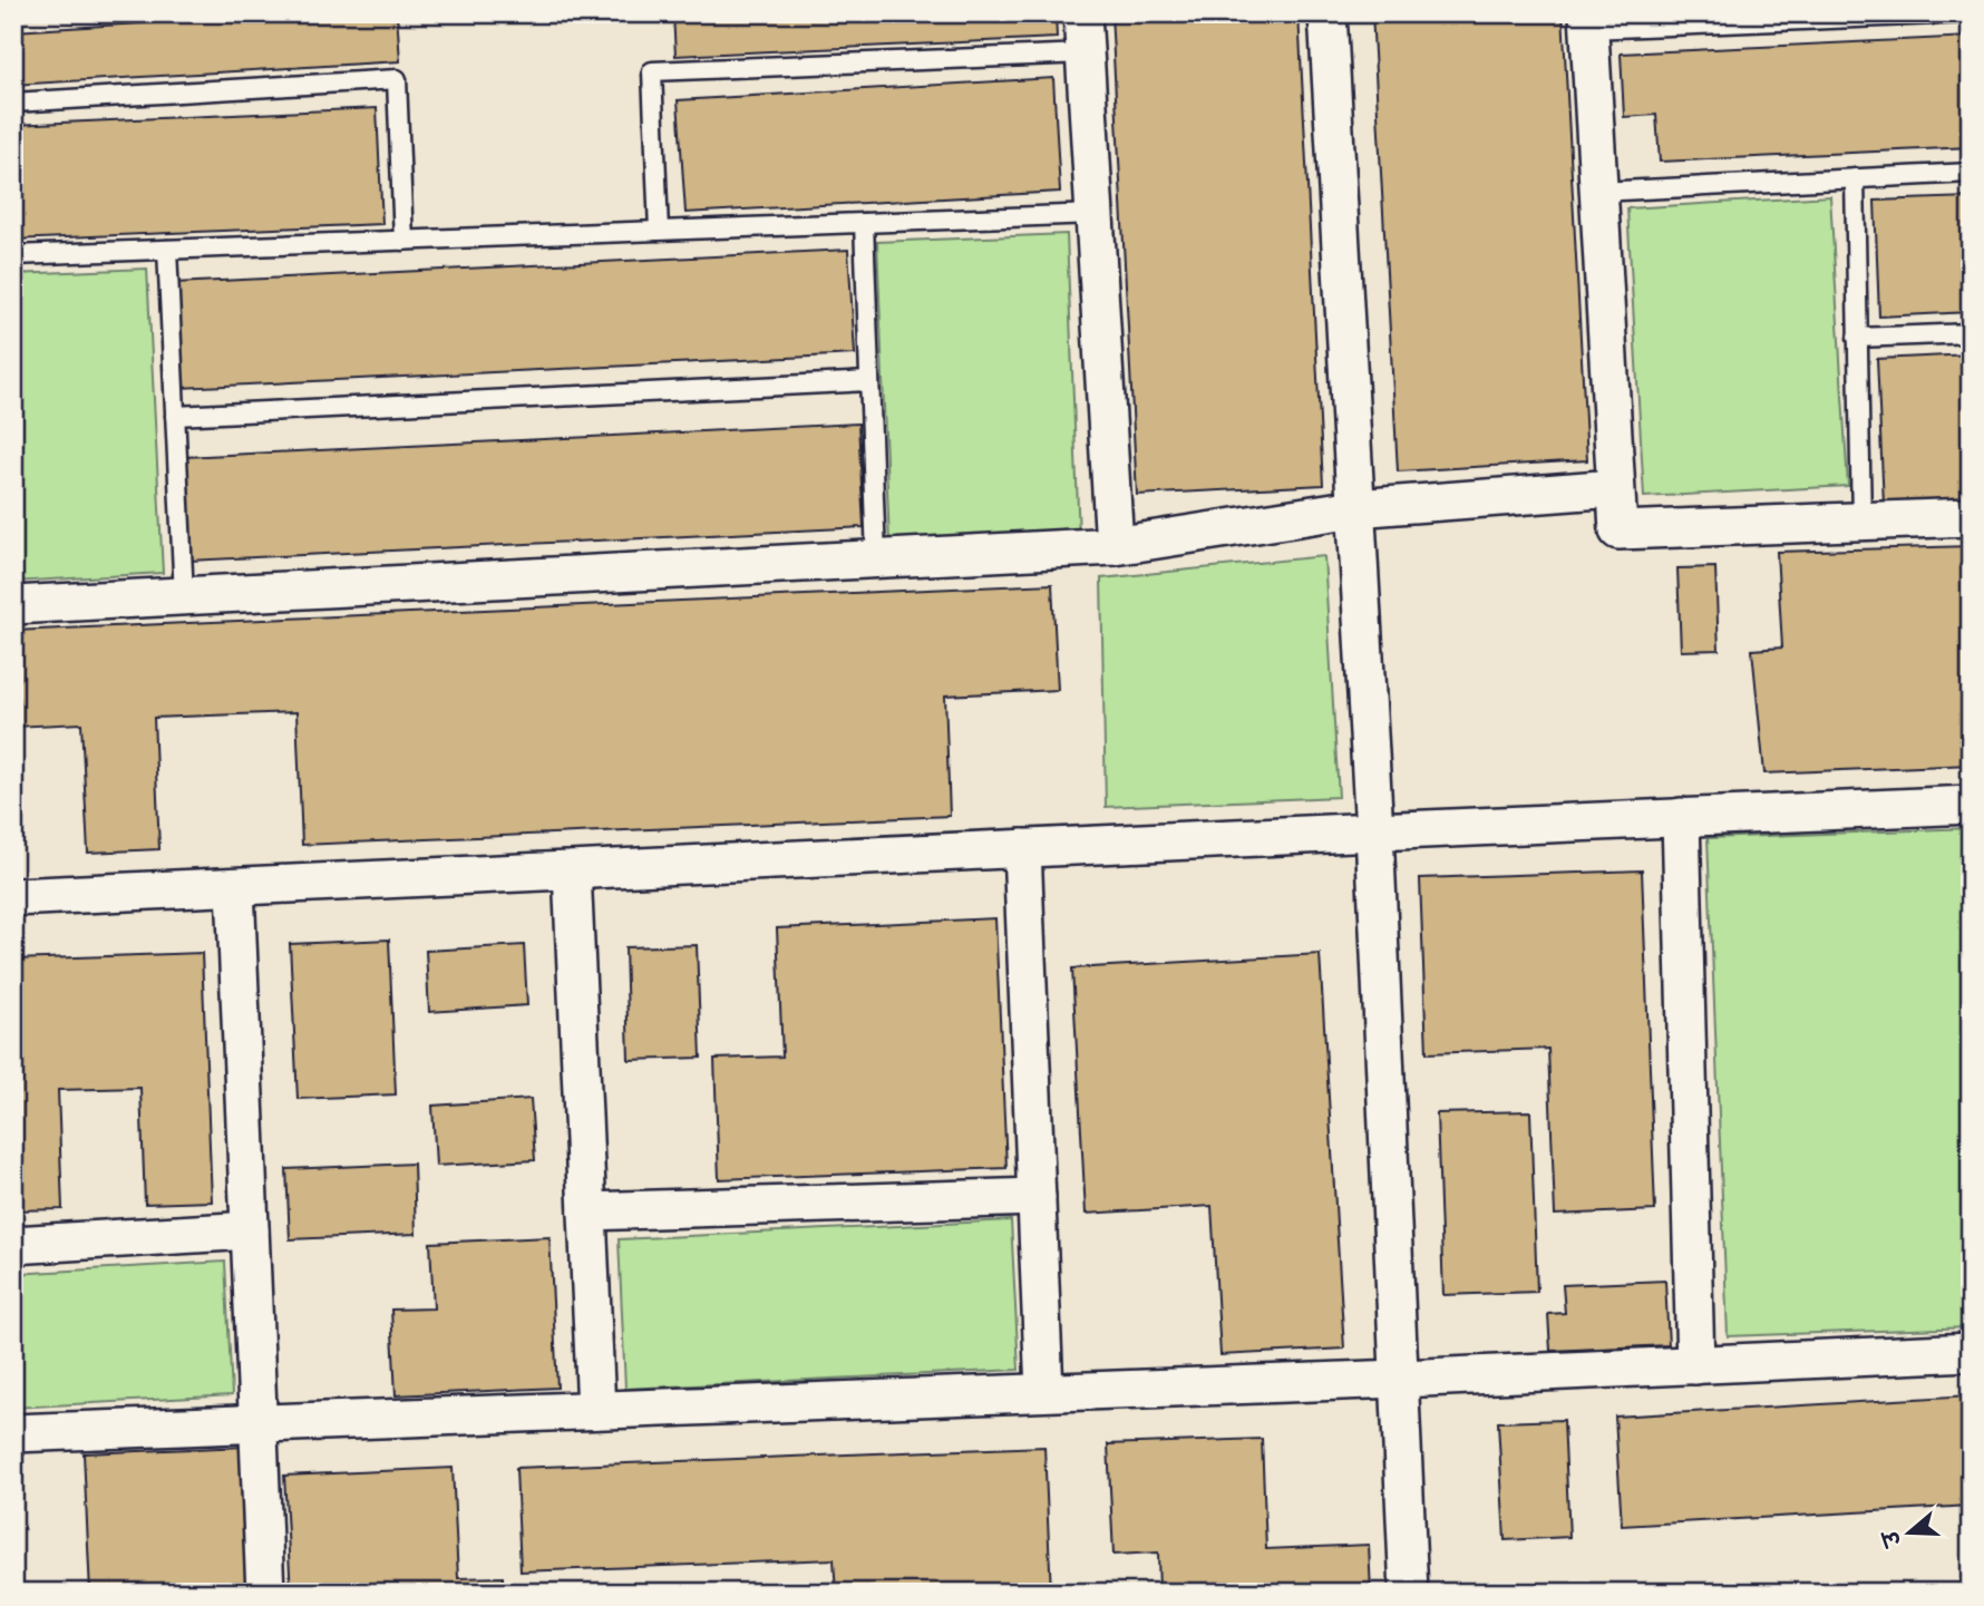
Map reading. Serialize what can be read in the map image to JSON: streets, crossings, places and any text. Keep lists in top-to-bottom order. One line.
{"north":"left"}
